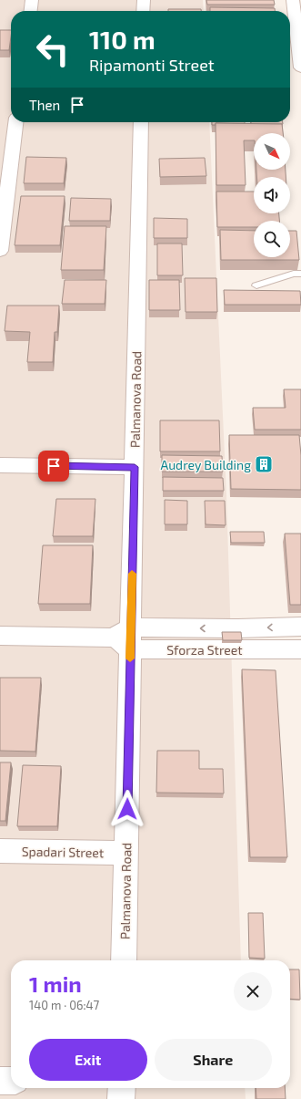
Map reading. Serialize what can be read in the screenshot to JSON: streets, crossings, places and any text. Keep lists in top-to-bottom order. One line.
{"streets":{"street":["Palmanova Road","Sforza Street","Spadari Street"]},"crossings":[["Palmanova Road","Sforza Street"],["Palmanova Road","Spadari Street"]],"places":{"building":["Audrey Building"]},"north":"bottom right","page":{"turn":["110 m","Ripamonti Street"],"then":"Then","heading":["1 min","140 m · 06:47"],"buttons":["Exit","Share"]}}
